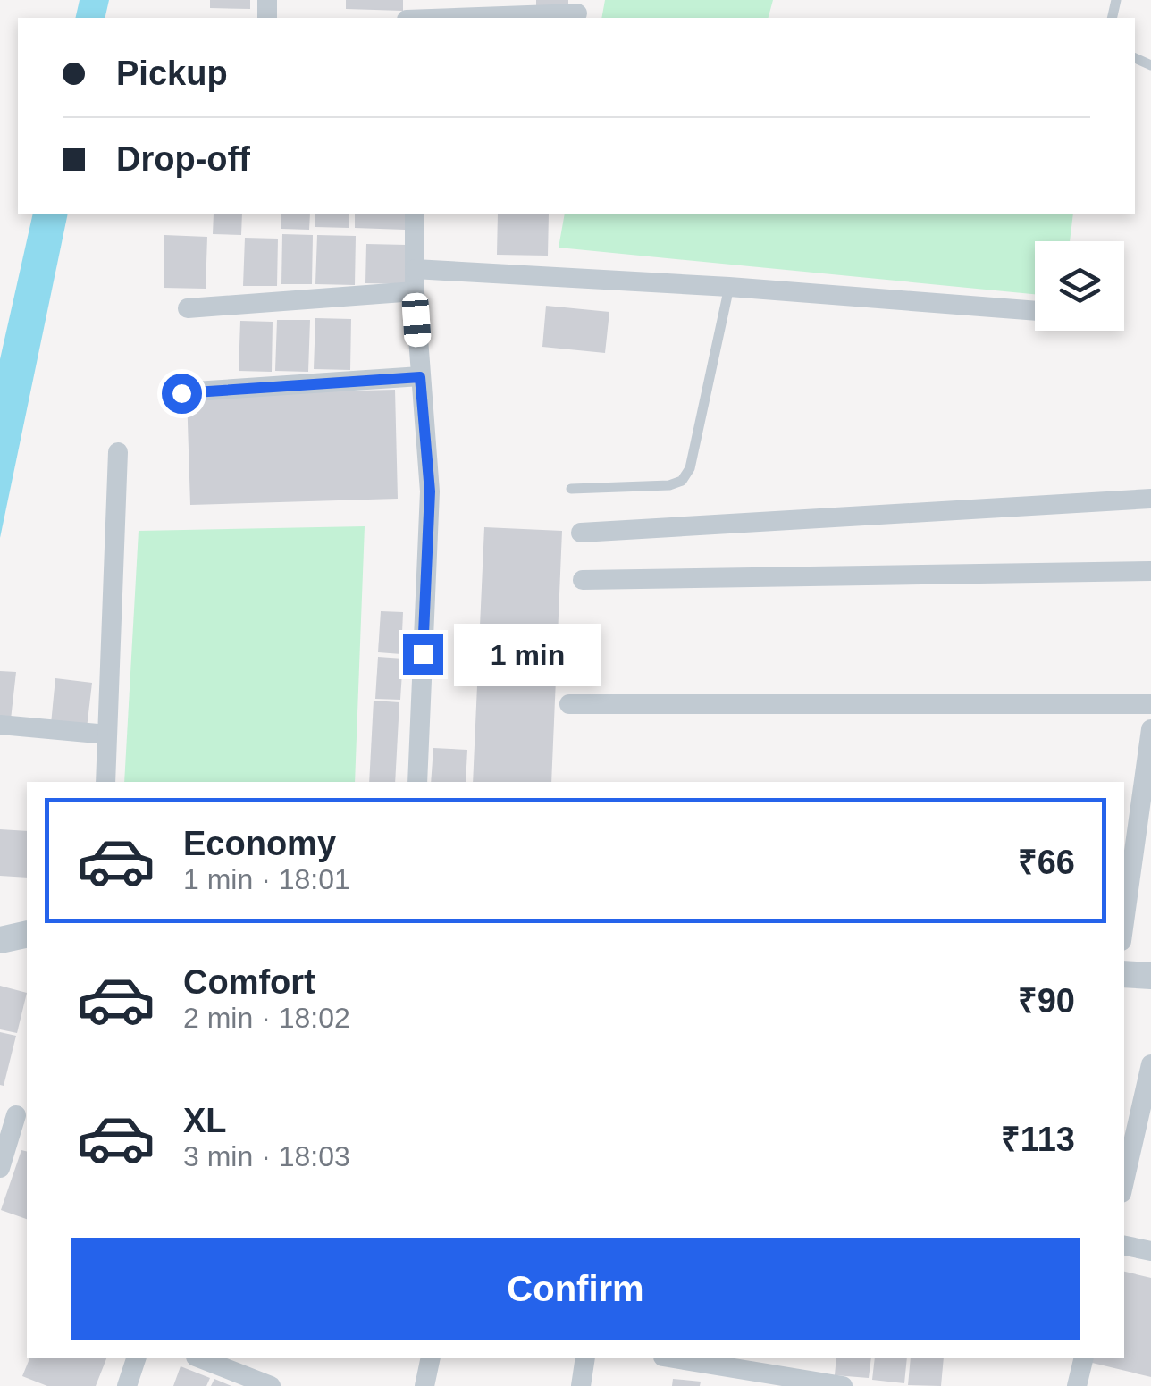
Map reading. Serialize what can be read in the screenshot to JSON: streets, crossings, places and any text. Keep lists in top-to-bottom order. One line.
{"page":{"banner":["Pickup","Drop-off"],"bubble":"1 min","list":[{"name":"Economy","note":"1 min · 18:01","value":"₹66"},{"name":"Comfort","note":"2 min · 18:02","value":"₹90"},{"name":"XL","note":"3 min · 18:03","value":"₹113"}],"buttons":"Confirm"}}
